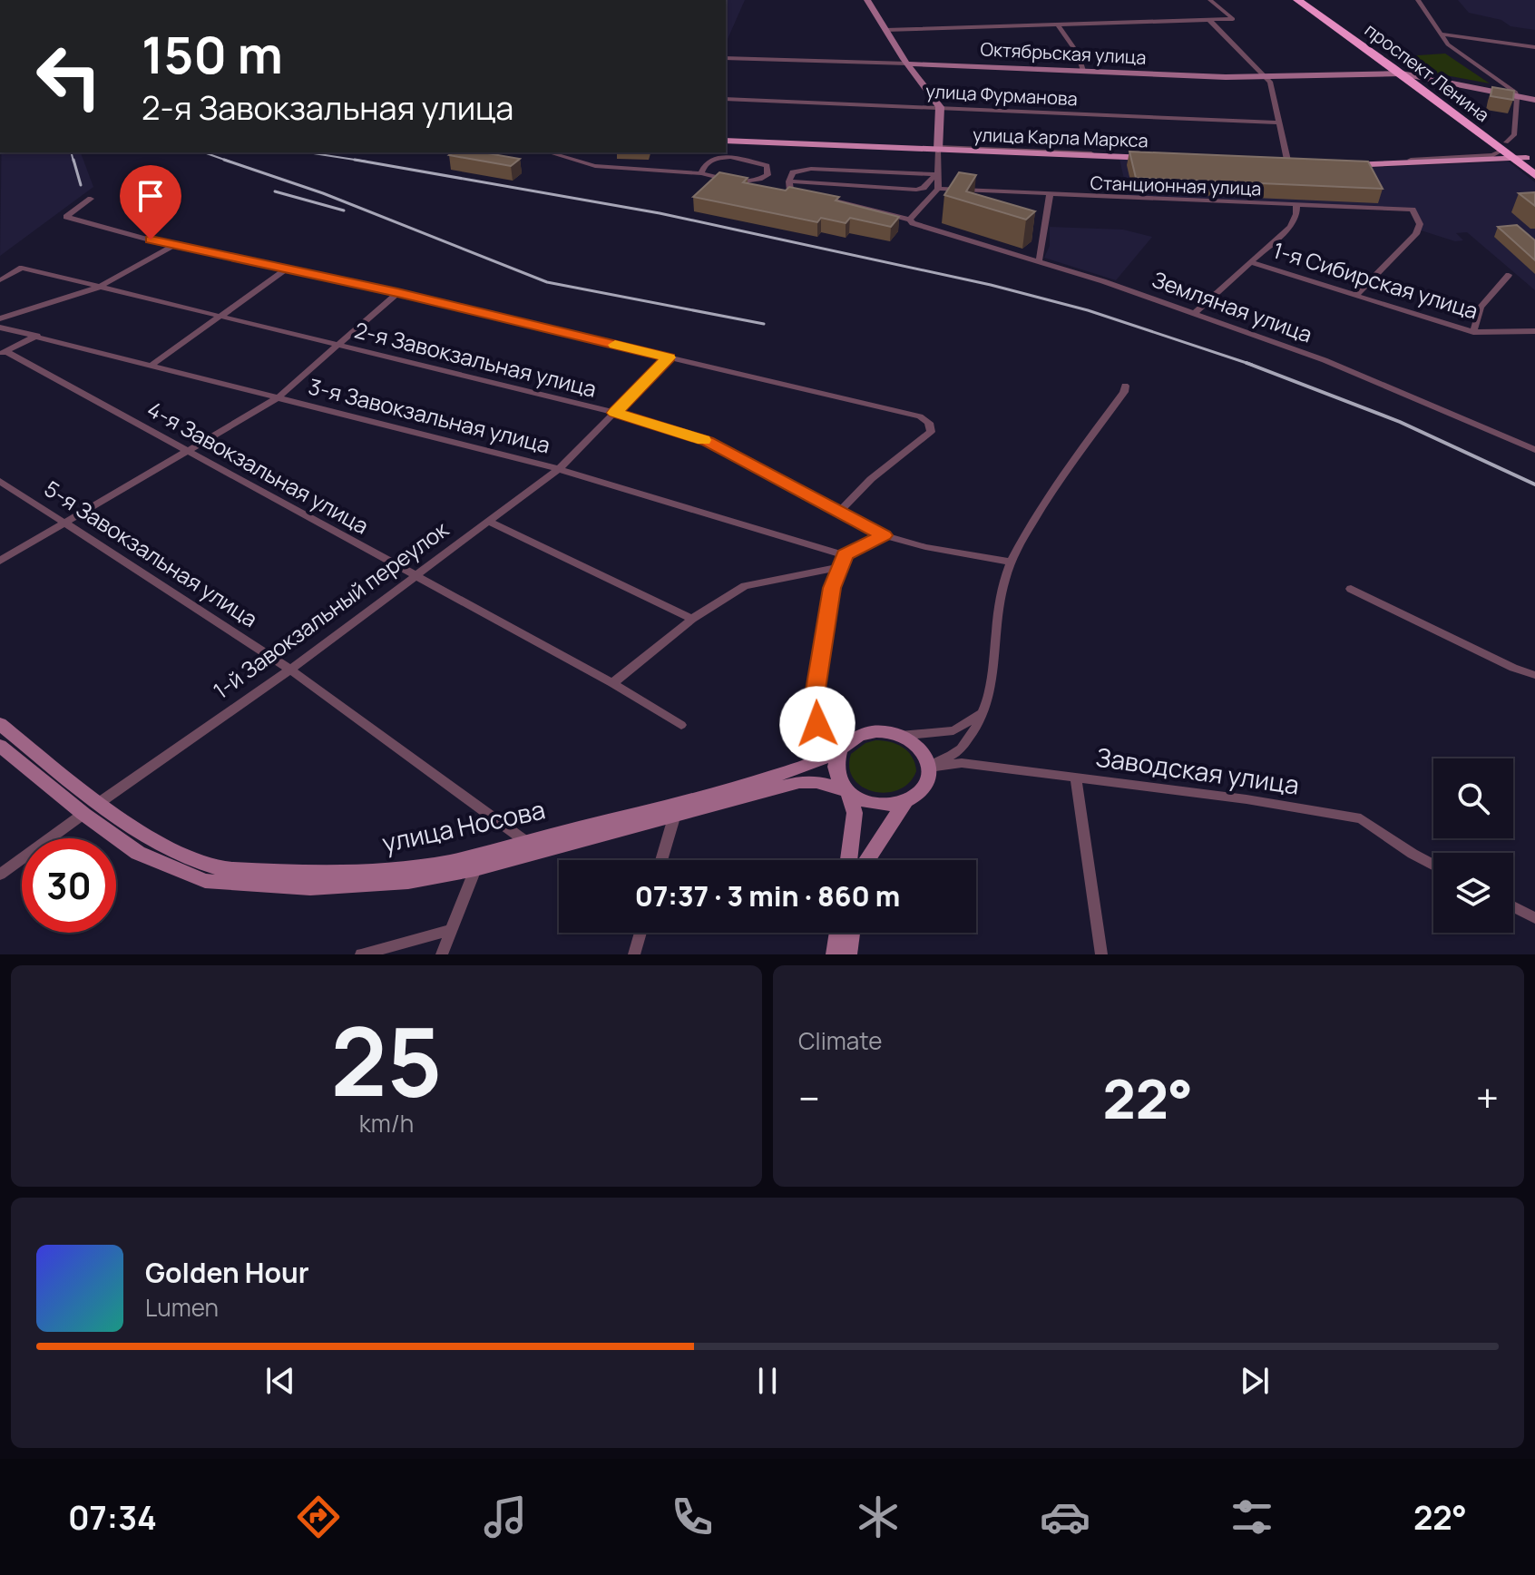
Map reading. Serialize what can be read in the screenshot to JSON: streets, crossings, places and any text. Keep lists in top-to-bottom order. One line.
{"streets":{"highway":["проспект Ленина"],"main road":["Октябрьская улица","улица Карла Маркса","1-й Завокзальный переулок","улица Носова"],"street":["улица Фурманова","Станционная улица","1-я Сибирская улица","Земляная улица","2-я Завокзальная улица","3-я Завокзальная улица","4-я Завокзальная улица","5-я Завокзальная улица","Заводская улица"]},"crossings":[["Октябрьская улица","проспект Ленина"],["Станционная улица","1-я Сибирская улица"],["2-я Завокзальная улица","1-й Завокзальный переулок"],["3-я Завокзальная улица","1-й Завокзальный переулок"],["4-я Завокзальная улица","1-й Завокзальный переулок"],["5-я Завокзальная улица","1-й Завокзальный переулок"],["5-я Завокзальная улица","улица Носова"],["1-й Завокзальный переулок","улица Носова"],["Заводская улица","улица Носова"]],"page":{"turn":["150 m","2-я Завокзальная улица"],"limit":"30","trip":"07:37 · 3 min · 860 m","tile":[["25","km/h"],"Climate"],"heat":["−","22°","+"],"song":["Golden Hour","Lumen"],"tabs":["07:34","22°"]}}
